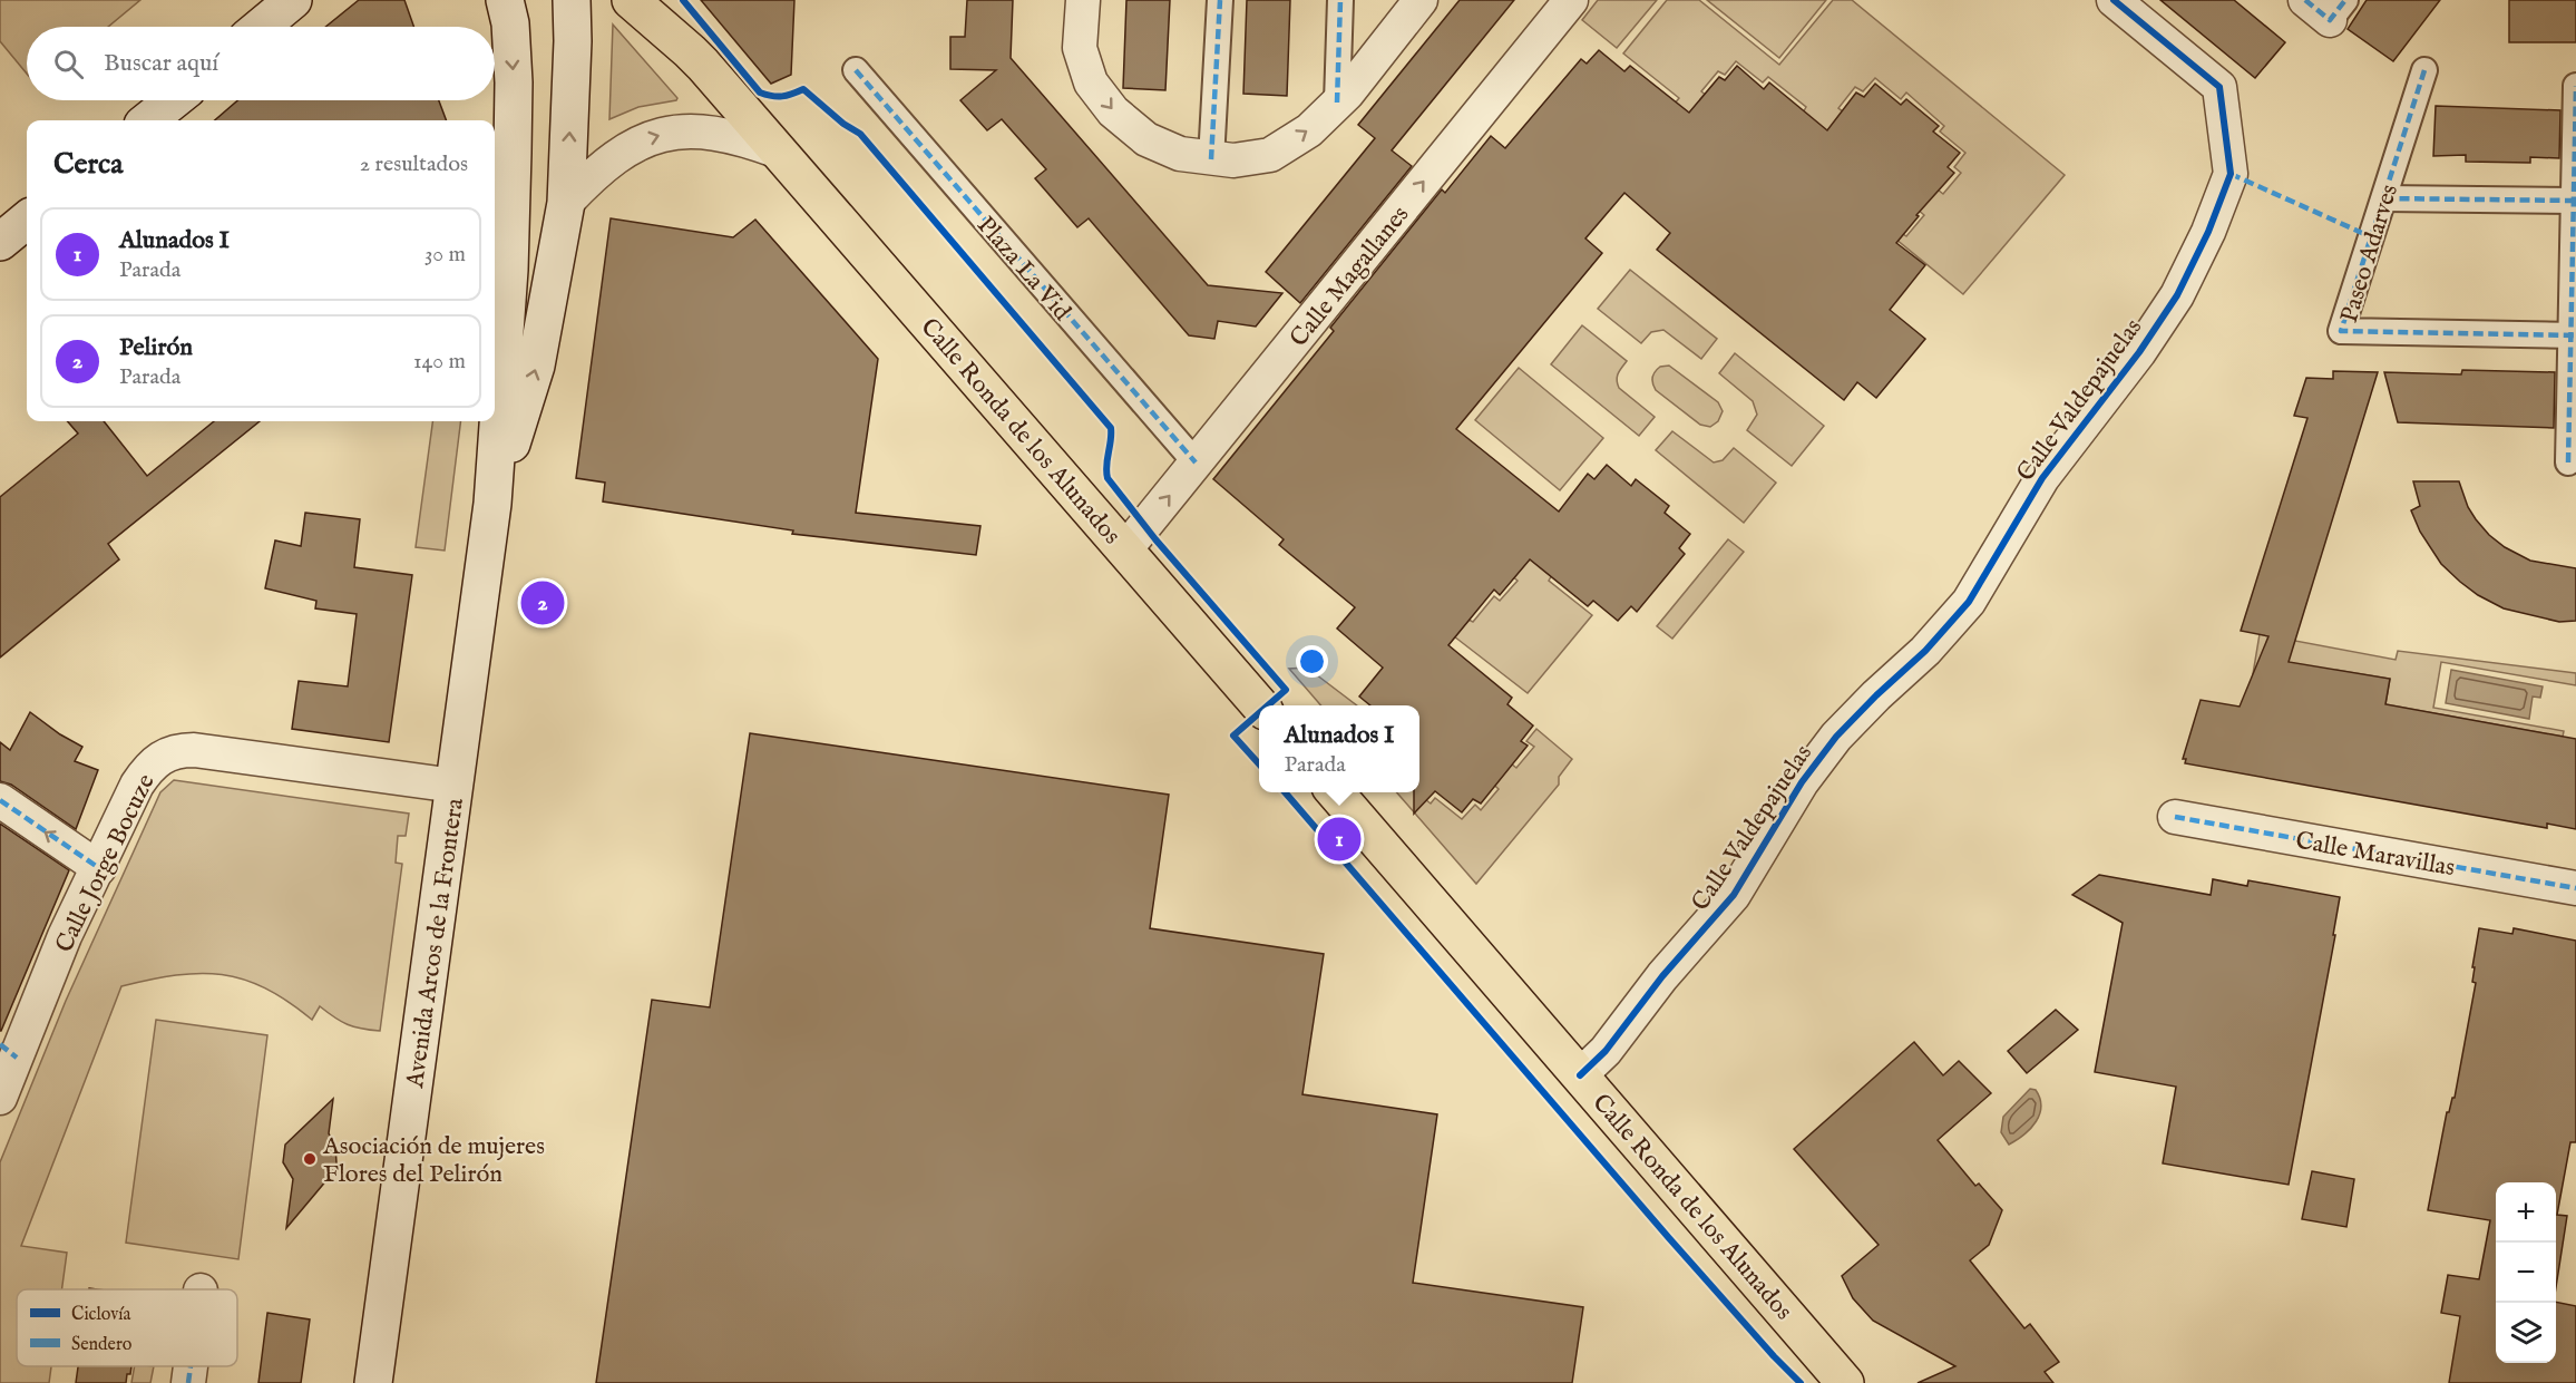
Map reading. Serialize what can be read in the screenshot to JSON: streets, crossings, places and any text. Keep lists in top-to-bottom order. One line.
{"streets":{"main road":["Calle Ronda de los Alunados","Avenida Arcos de la Frontera"],"street":["Paseo Adarves","Plaza La Vid","Calle Magallanes","Calle Valdepajuelas","Calle Maravillas","Calle Jorge Bocuze"]},"crossings":[["Plaza La Vid","Calle Magallanes"],["Calle Magallanes","Calle Ronda de los Alunados"],["Calle Valdepajuelas","Calle Ronda de los Alunados"],["Calle Ronda de los Alunados","Avenida Arcos de la Frontera"],["Calle Jorge Bocuze","Avenida Arcos de la Frontera"]],"one_way":["Calle Magallanes"],"places":["Asociación de mujeres Flores del Pelirón"],"legend":["Ciclovía","Sendero"],"page":{"search":"Buscar aquí","heading":["Cerca","2 resultados"],"list":[{"mark":"1","name":"Alunados I","note":"Parada","value":"30 m"},{"mark":"2","name":"Pelirón","note":"Parada","value":"140 m"}],"pins":["2","1"],"popup":["Alunados I","Parada"],"map_buttons":["+","−"]}}
